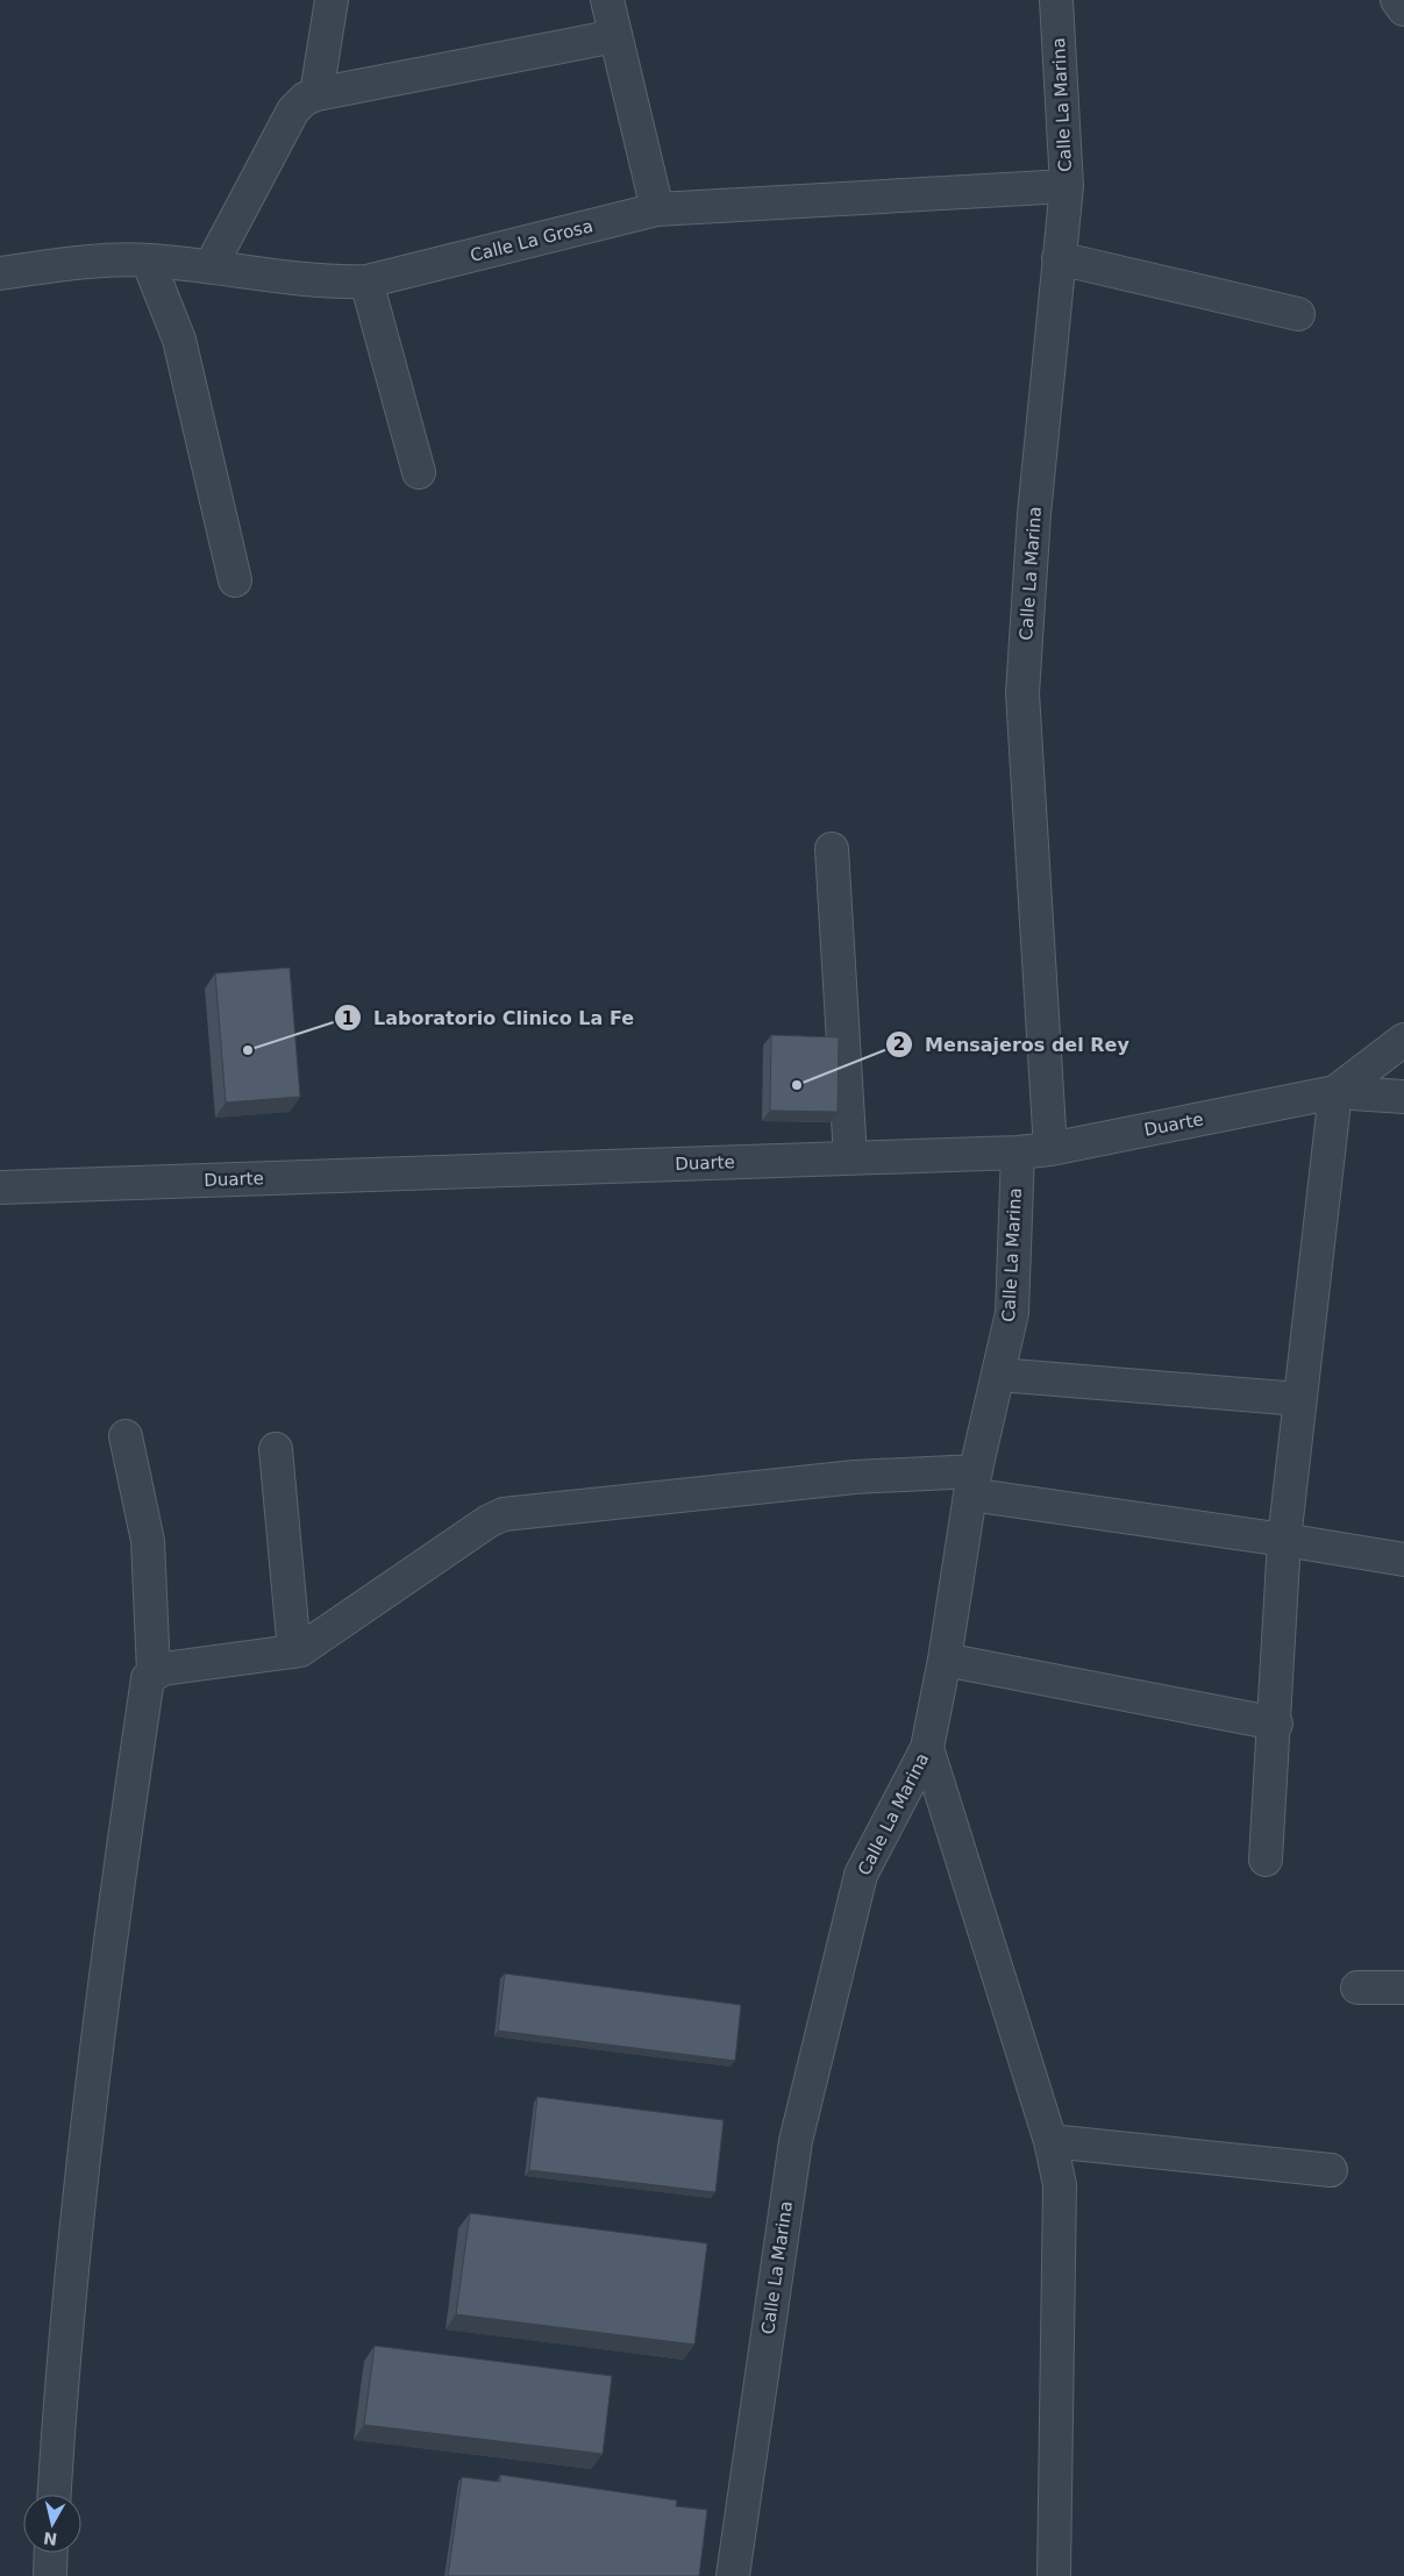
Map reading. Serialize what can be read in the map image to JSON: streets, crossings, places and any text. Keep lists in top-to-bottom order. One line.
{"streets":{"street":["Calle La Marina","Calle La Grosa","Duarte"]},"crossings":[["Calle La Marina","Calle La Grosa"],["Calle La Marina","Duarte"]],"places":["Laboratorio Clinico La Fe","Mensajeros del Rey"],"north":"bottom"}
